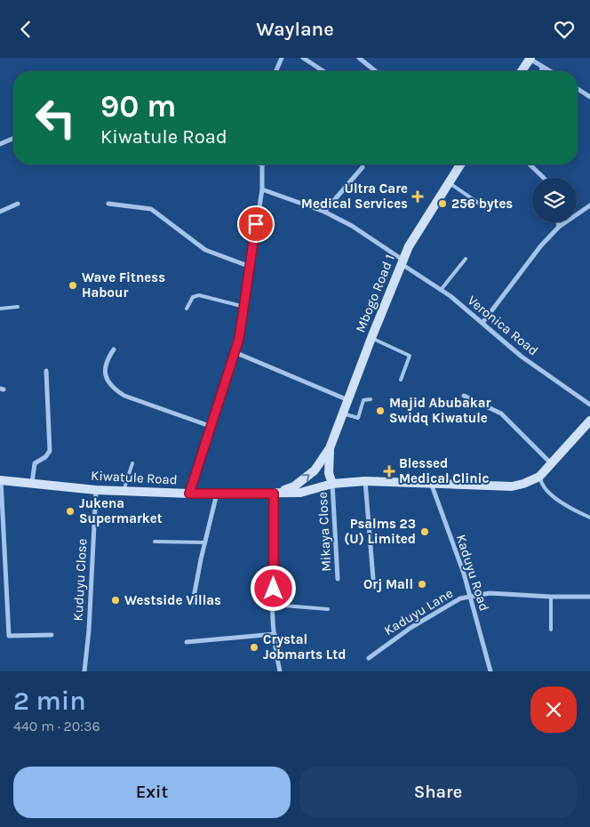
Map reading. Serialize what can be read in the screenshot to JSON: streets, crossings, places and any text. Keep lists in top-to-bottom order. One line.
{"streets":{"main road":["Mbogo Road 1","Kiwatule Road"],"street":["Veronica Road","Mikaya Close","Kaduyu Road","Kuduyu Close","Kaduyu Lane"]},"crossings":[["Mbogo Road 1","Veronica Road"],["Mbogo Road 1","Kiwatule Road"],["Mbogo Road 1","Mikaya Close"],["Kiwatule Road","Mikaya Close"],["Kiwatule Road","Kaduyu Road"],["Kiwatule Road","Kuduyu Close"],["Kaduyu Road","Kaduyu Lane"]],"places":{"health":["Ultra Care Medical Services","Blessed Medical Clinic"],"other":["256 bytes","Wave Fitness Habour","Majid Abubakar Swidq Kiwatule","Jukena Supermarket","Psalms 23 (U) Limited","Orj Mall","Westside Villas","Crystal Jobmarts Ltd"]},"page":{"header":"Waylane","turn":["90 m","Kiwatule Road"],"heading":["2 min","440 m · 20:36"],"buttons":["Exit","Share"]}}
